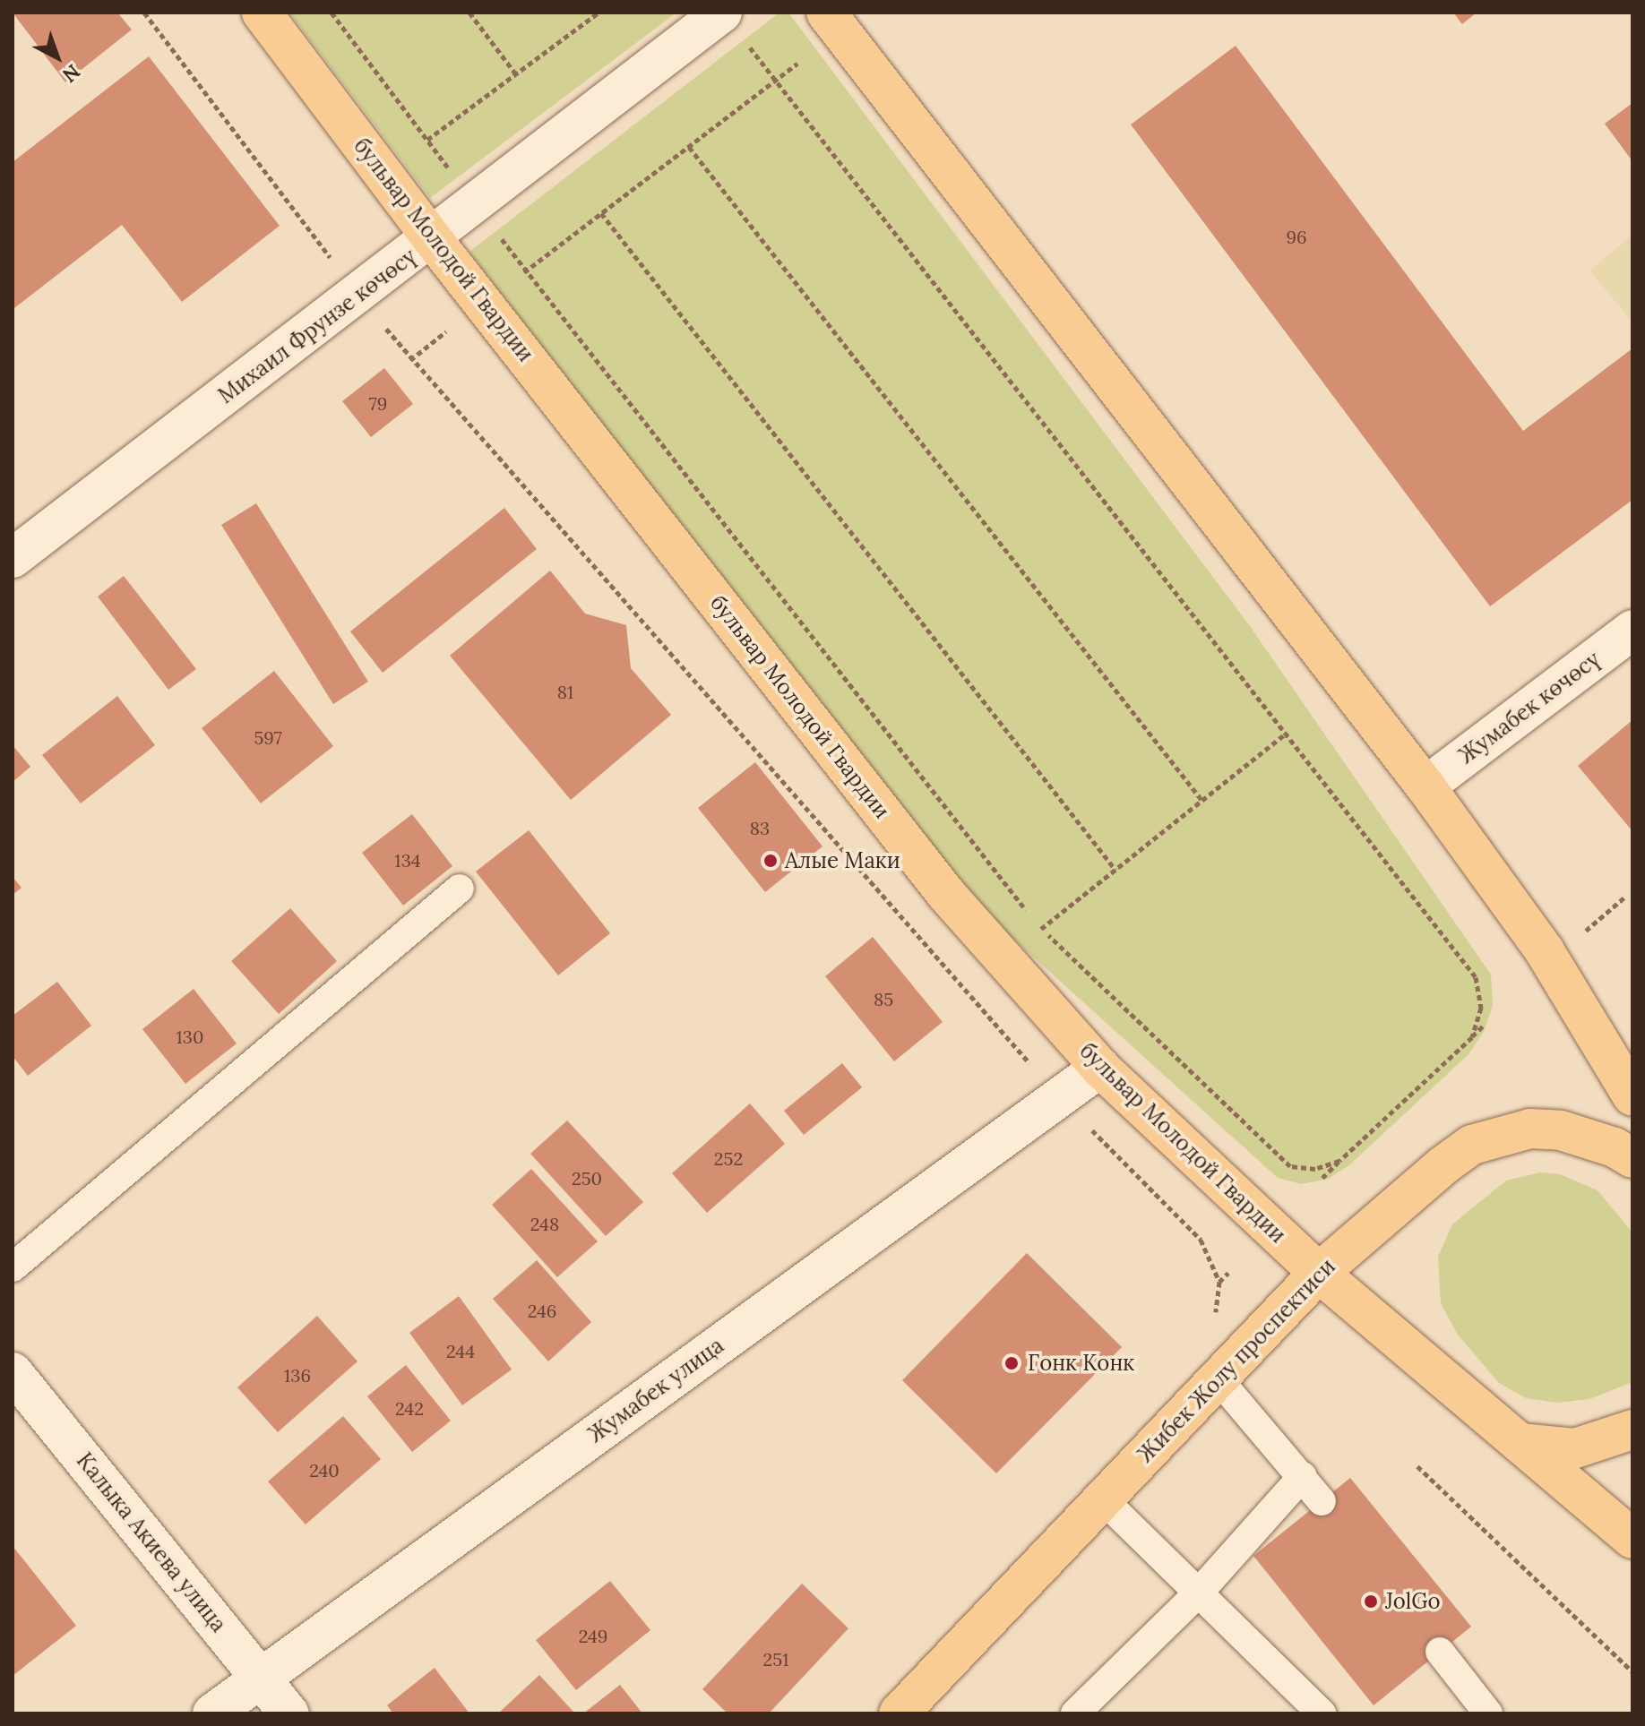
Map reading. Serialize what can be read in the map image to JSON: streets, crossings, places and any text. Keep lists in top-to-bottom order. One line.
{"streets":{"main road":["бульвар Молодой Гвардии","Жибек Жолу проспектиси"],"street":["Михаил Фрунзе көчөсү","Жумабек көчөсү","Жумабек улица","Калыка Акиева улица"]},"crossings":[["бульвар Молодой Гвардии","Михаил Фрунзе көчөсү"],["бульвар Молодой Гвардии","Жибек Жолу проспектиси"],["бульвар Молодой Гвардии","Жумабек улица"],["Жумабек улица","Калыка Акиева улица"]],"places":["Алые Маки","Гонк Конк","JolGo"],"house_numbers":["96","79","81","597","83","134","85","130","252","250","248","246","244","136","242","240","249","251"],"north":"bottom right"}
